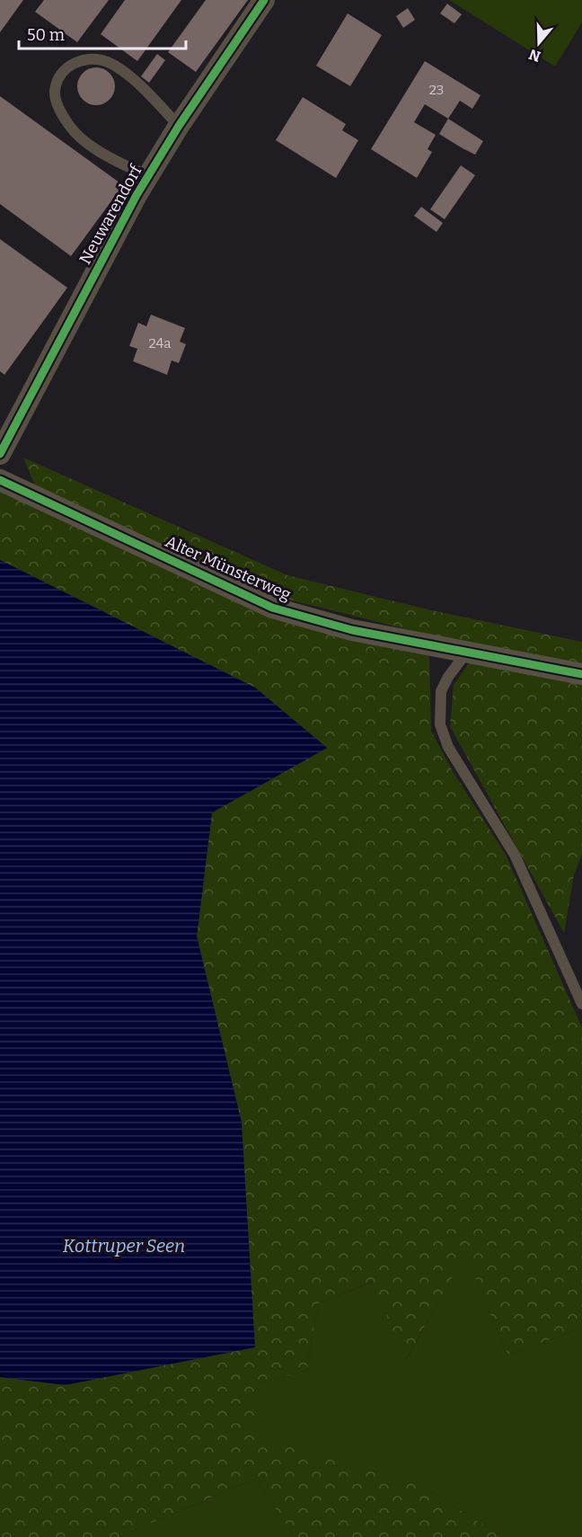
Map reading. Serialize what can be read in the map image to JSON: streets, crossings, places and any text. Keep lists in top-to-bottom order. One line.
{"streets":{"street":["Neuwarendorf","Alter Münsterweg"]},"water":["Kottruper Seen"],"house_numbers":["23","24a"],"scale_bar":"50 m","north":"bottom"}
